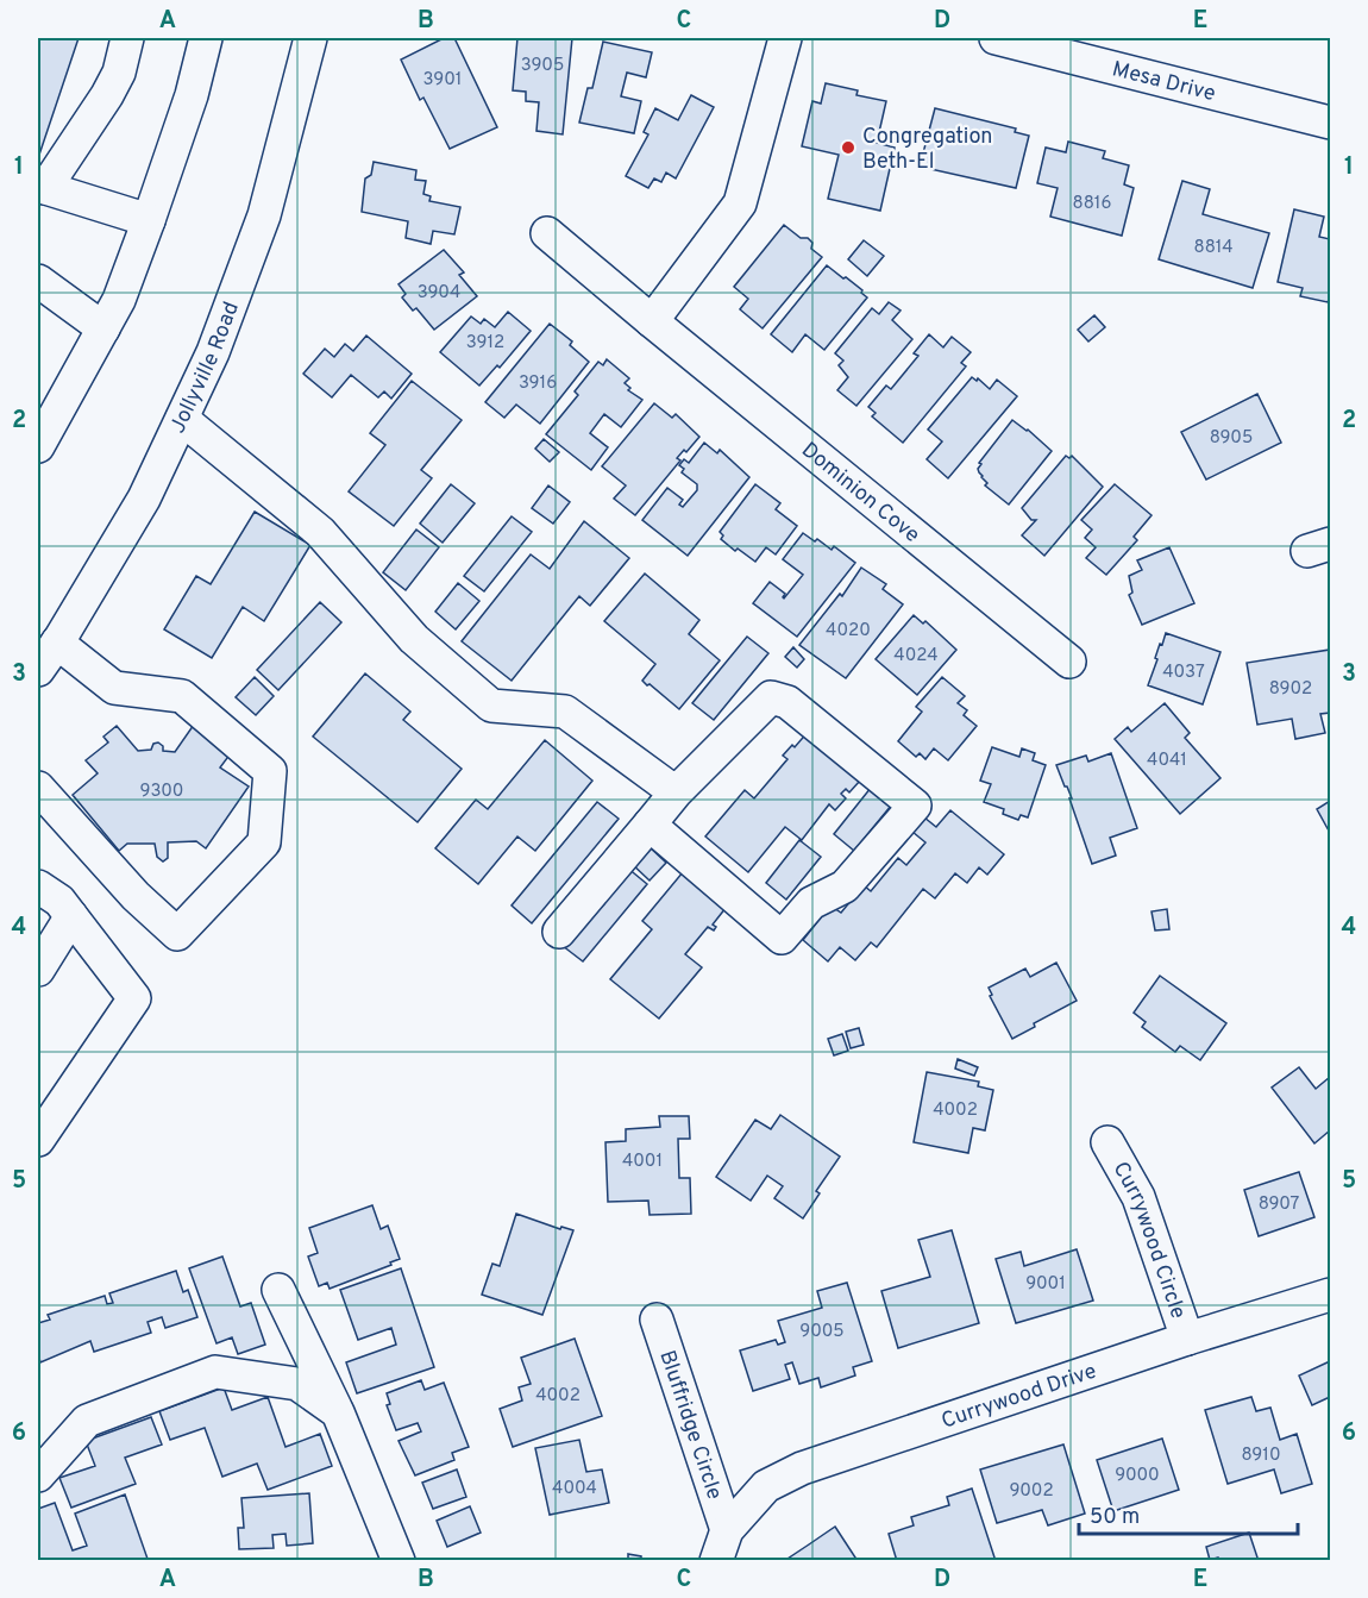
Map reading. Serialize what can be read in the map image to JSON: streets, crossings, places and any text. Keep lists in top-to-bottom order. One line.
{"streets":{"street":["Mesa Drive","Jollyville Road","Dominion Cove","Currywood Circle","Currywood Drive","Bluffridge Circle"]},"crossings":[["Currywood Circle","Currywood Drive"],["Currywood Drive","Bluffridge Circle"]],"places":["Congregation Beth-El"],"house_numbers":["3905","3901","8816","8814","3904","3912","3916","8905","4020","4024","4037","8902","4041","9300","4002","4001","8907","9001","9005","4002","8910","9000","4004","9002"],"scale_bar":"50 m","grid":{"columns":["A","B","C","D","E"],"rows":["1","2","3","4","5","6"]}}
